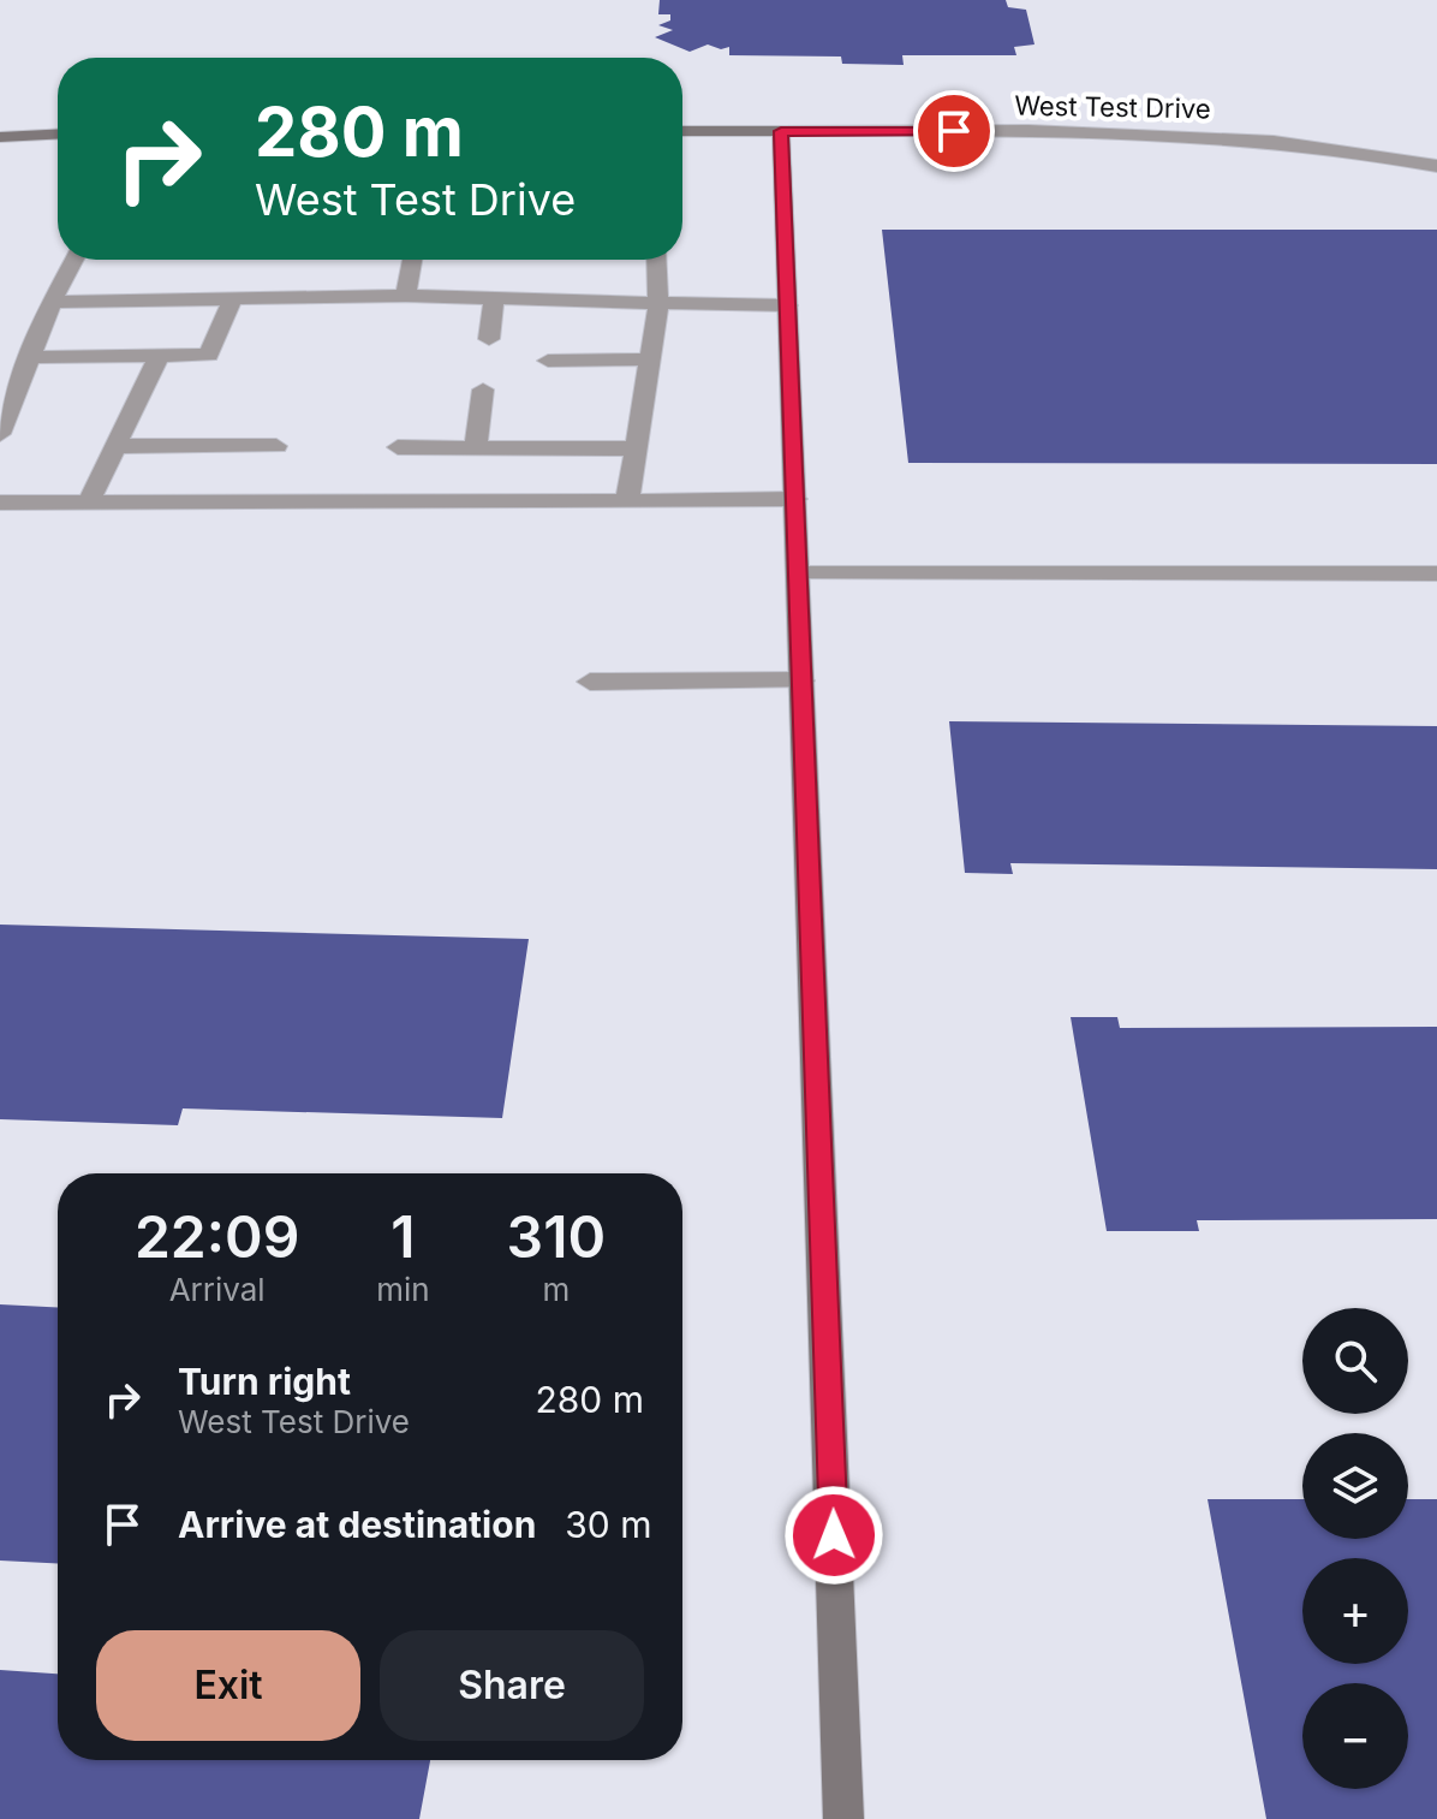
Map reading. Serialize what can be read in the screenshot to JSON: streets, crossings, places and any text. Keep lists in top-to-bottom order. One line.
{"streets":{"street":["West Test Drive"]},"page":{"turn":["280 m","West Test Drive"],"eta":["22:09","Arrival","1","min","310","m"],"map_buttons":["+","−"],"list":[{"name":"Turn right","note":"West Test Drive","value":"280 m"},{"name":"Arrive at destination","value":"30 m"}],"buttons":["Exit","Share"]}}
